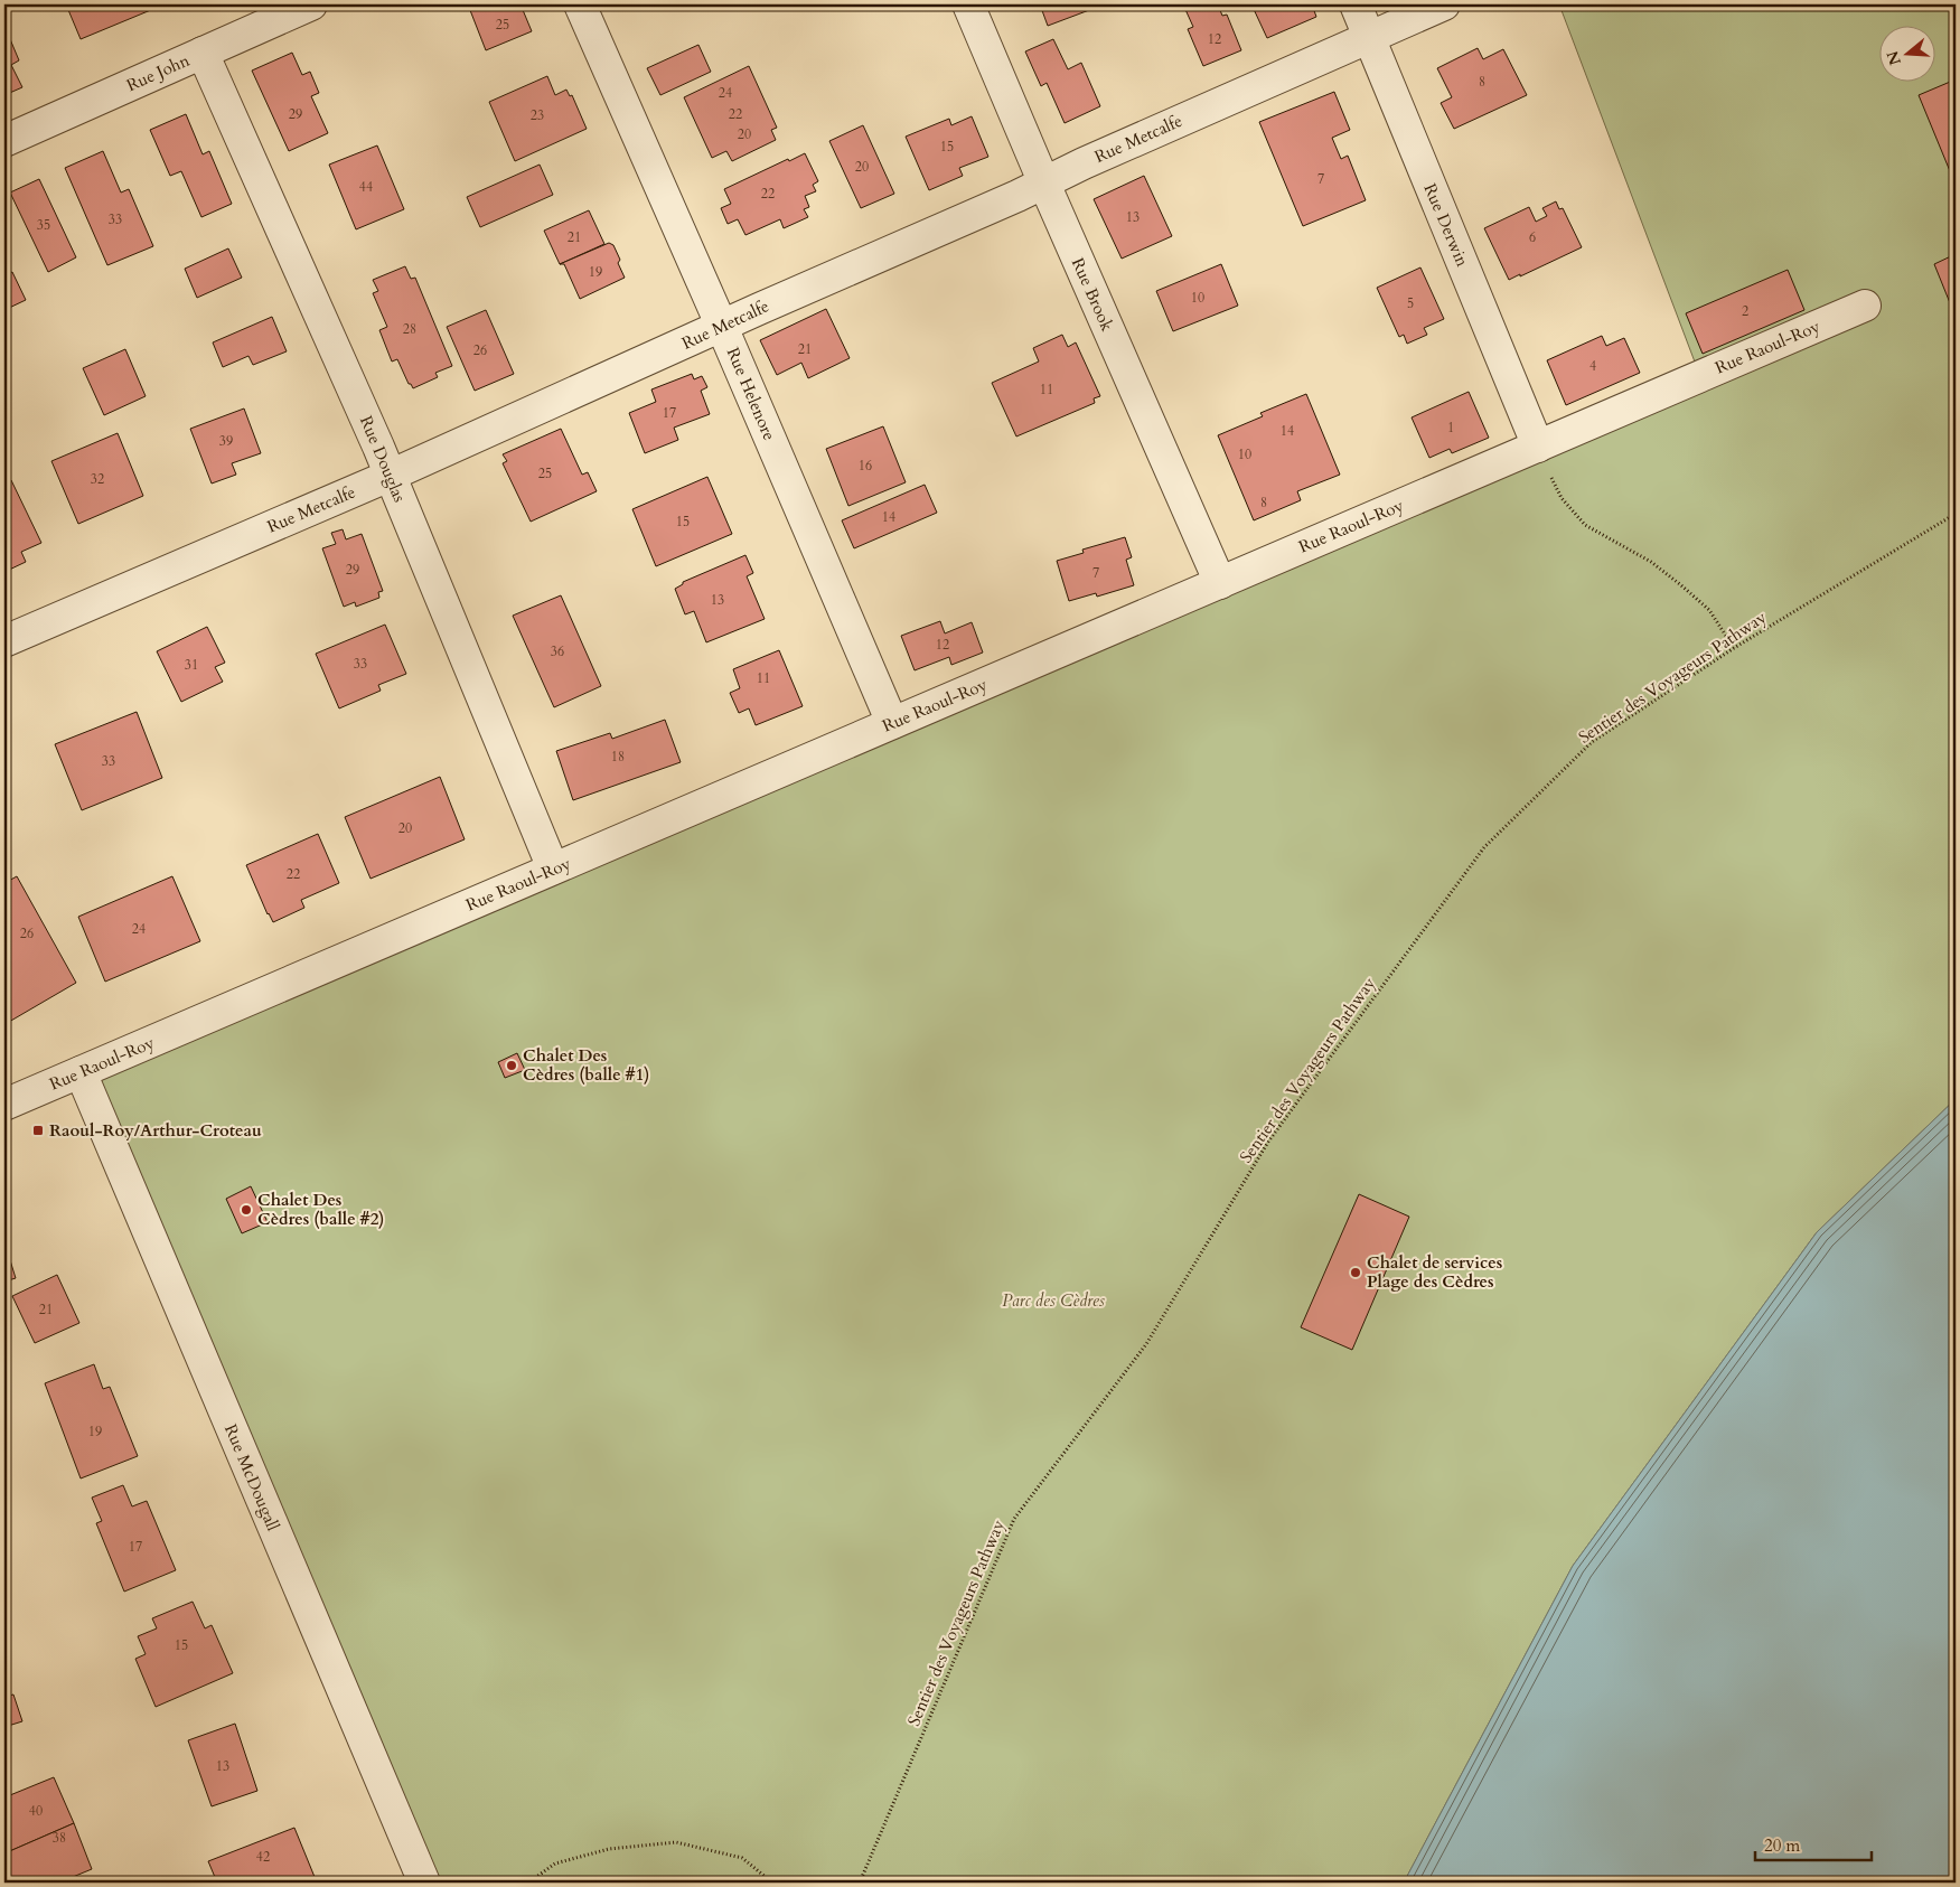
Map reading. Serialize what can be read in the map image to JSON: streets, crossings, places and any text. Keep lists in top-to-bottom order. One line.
{"streets":{"street":["Rue John","Rue Metcalfe","Rue Derwin","Rue Brook","Rue Raoul-Roy","Rue Helenore","Rue Douglas","Rue McDougall"],"path":["Sentier des Voyageurs Pathway"]},"crossings":[["Rue John","Rue Douglas"],["Rue Metcalfe","Rue Derwin"],["Rue Metcalfe","Rue Brook"],["Rue Metcalfe","Rue Helenore"],["Rue Metcalfe","Rue Douglas"],["Rue Derwin","Rue Raoul-Roy"],["Rue Brook","Rue Raoul-Roy"],["Rue Raoul-Roy","Rue Helenore"],["Rue Raoul-Roy","Rue Douglas"],["Rue Raoul-Roy","Rue McDougall"]],"parks":["Parc des Cèdres"],"places":{"other":["Chalet Des Cèdres (balle #1)","Chalet Des Cèdres (balle #2)","Chalet de services Plage des Cèdres"],"transit":["Raoul-Roy/Arthur-Croteau"]},"house_numbers":["25","12","8","24","29","22","23","20","15","20","7","44","22","13","33","35","21","6","19","10","5","2","28","21","26","4","11","17","1","14","39","10","16","25","32","8","14","15","29","7","13","12","36","33","31","11","18","33","20","22","24","26","21","19","17","15","13","40","38","42"],"scale_bar":"20 m","north":"left"}
